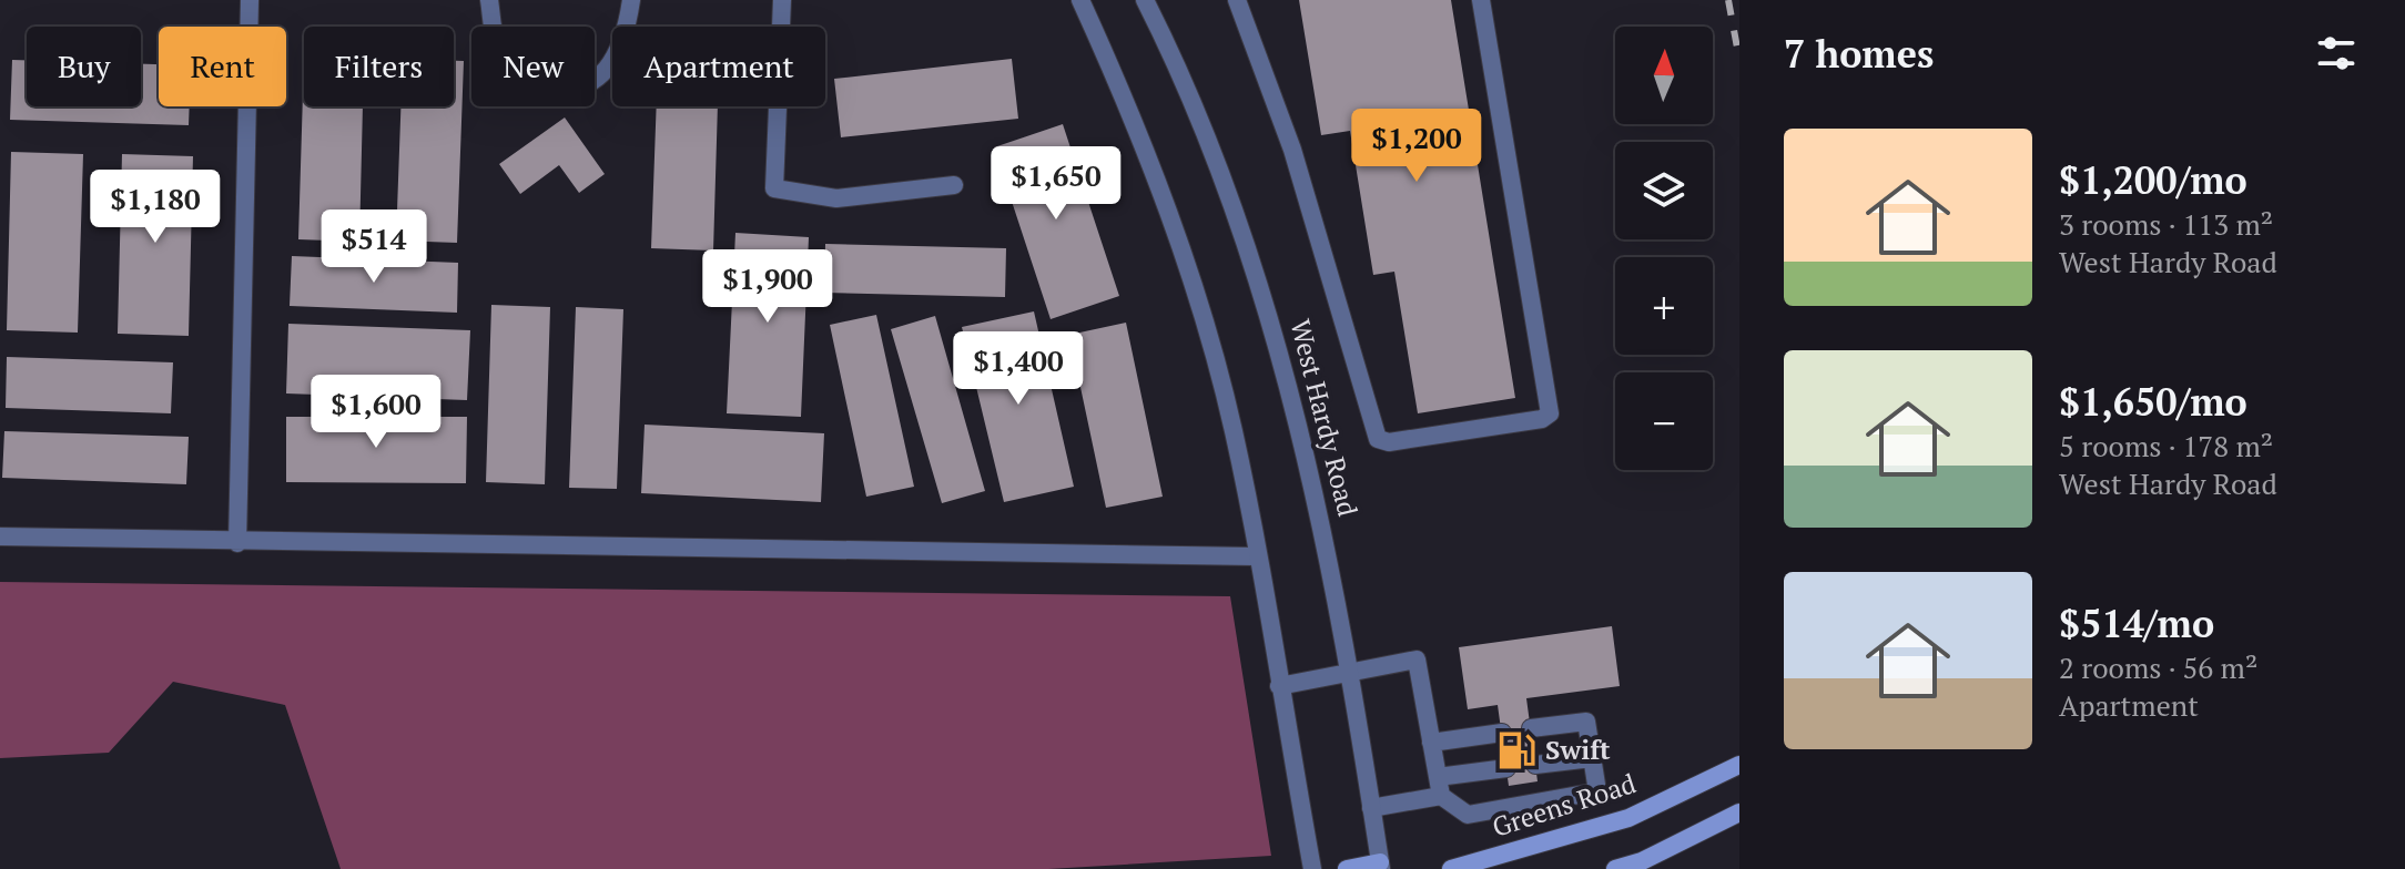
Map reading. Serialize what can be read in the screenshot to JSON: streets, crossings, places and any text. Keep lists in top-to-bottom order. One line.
{"streets":{"main road":["Greens Road"],"street":["West Hardy Road"]},"places":{"fuel station":["Swift"]},"north":"top","page":{"heading":"7 homes","map_buttons":["+","−"],"chip":["Buy","Rent","Filters","New","Apartment"],"list":[{"name":"$1,200/mo","note":"3 rooms · 113 m² · West Hardy Road"},{"name":"$1,650/mo","note":"5 rooms · 178 m² · West Hardy Road"},{"name":"$514/mo","note":"2 rooms · 56 m² · Apartment"}],"price":["$1,200","$1,650","$1,180","$514","$1,900","$1,400","$1,600"]}}
